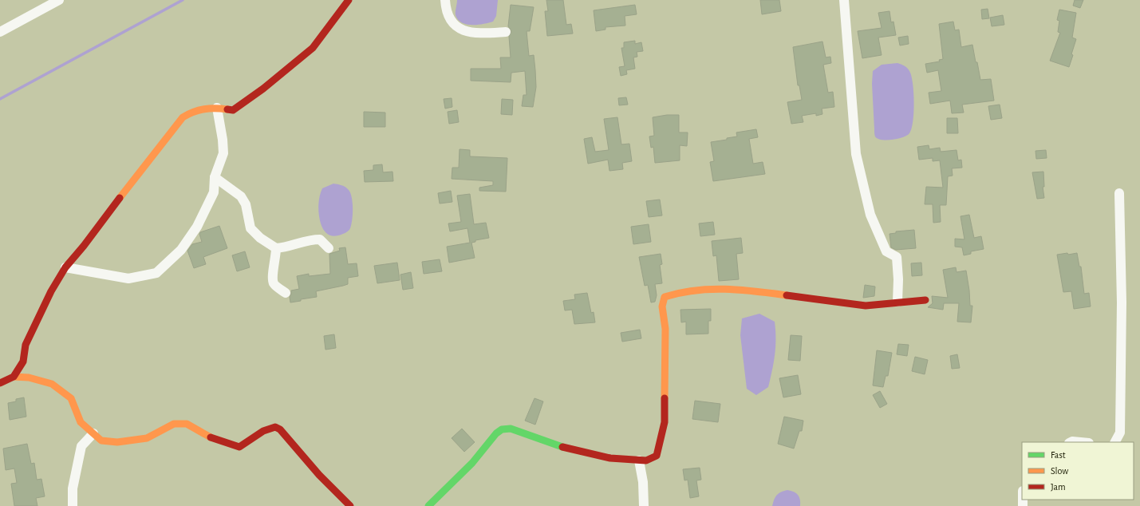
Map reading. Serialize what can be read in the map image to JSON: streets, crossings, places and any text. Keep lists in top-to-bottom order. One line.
{"legend":["Fast","Slow","Jam"]}
